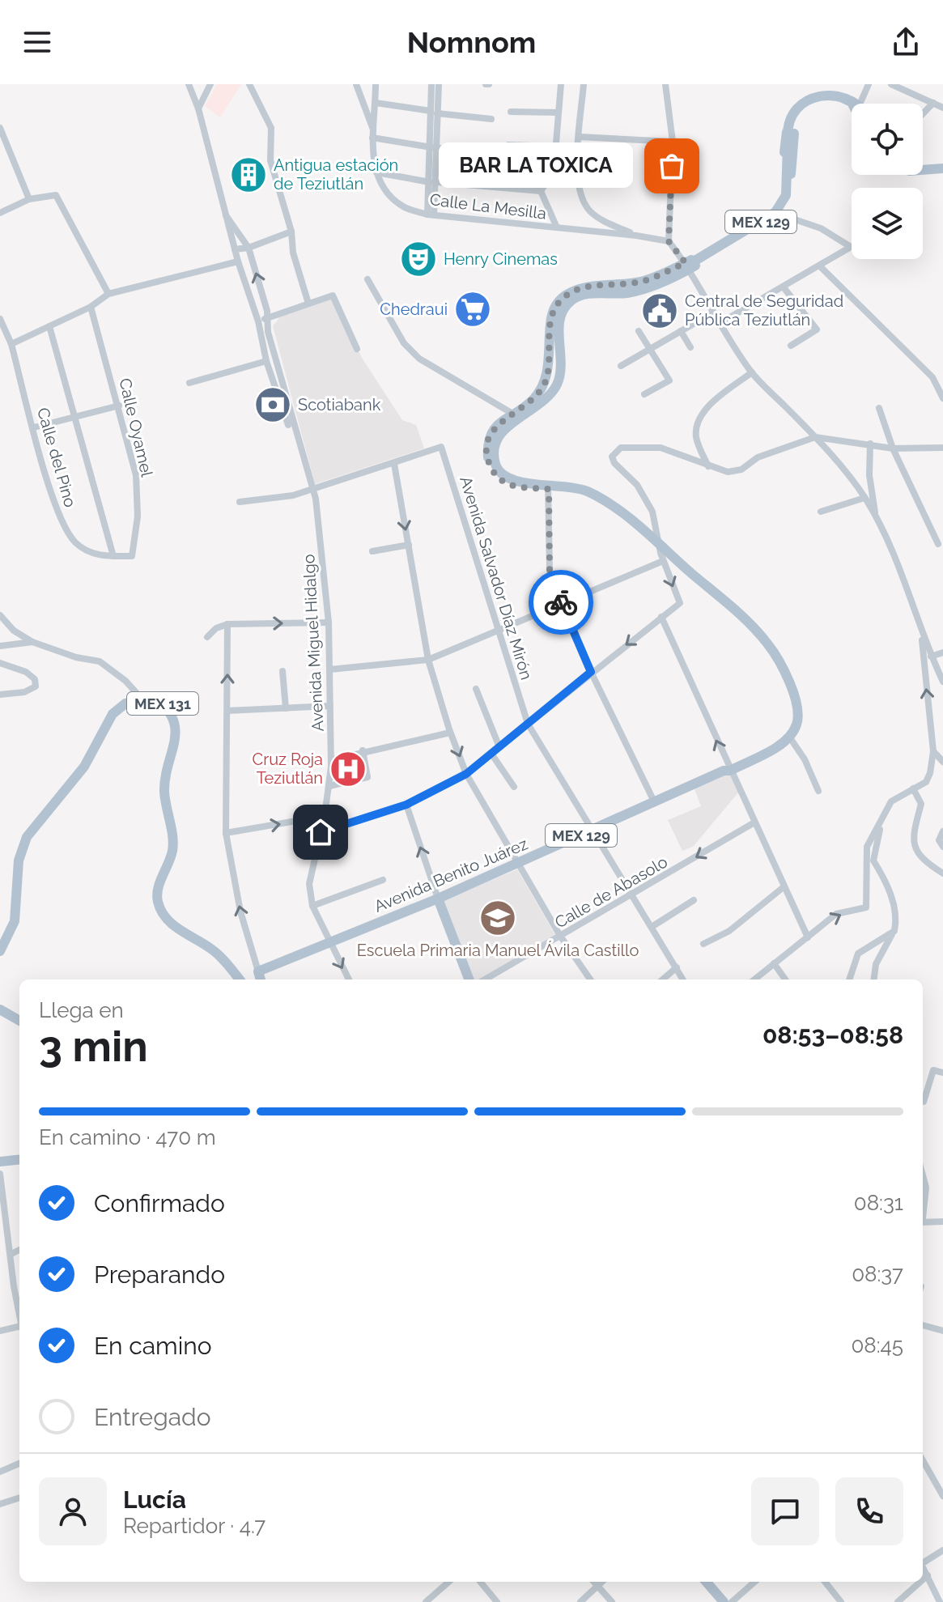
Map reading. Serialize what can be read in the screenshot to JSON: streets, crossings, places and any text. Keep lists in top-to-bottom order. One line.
{"streets":{"main road":["MEX 129","MEX 131","Avenida Benito Juárez"],"street":["Calle La Mesilla","Calle Oyamel","Calle del Pino","Avenida Salvador Díaz Mirón","Avenida Miguel Hidalgo","Calle de Abasolo"]},"crossings":[["MEX 129","Avenida Benito Juárez"],["Calle Oyamel","Calle del Pino"],["Avenida Salvador Díaz Mirón","Avenida Benito Juárez"],["Avenida Salvador Díaz Mirón","Calle de Abasolo"],["Avenida Miguel Hidalgo","Avenida Benito Juárez"]],"places":{"other":["BAR LA TOXICA"],"building":["Antigua estación de Teziutlán"],"theatre":["Henry Cinemas"],"supermarket":["Chedraui"],"public building":["Central de Seguridad Pública Teziutlán"],"bank":["Scotiabank"],"hospital":["Cruz Roja Teziutlán"],"school or university":["Escuela Primaria Manuel Ávila Castillo"]},"page":{"header":"Nomnom","bubble":"BAR LA TOXICA","heading":["3 min","Llega en","08:53–08:58"],"panel":["Lucía","Repartidor · 4.7"],"bar":"En camino · 470 m","list":[["Confirmado","08:31"],["Preparando","08:37"],["En camino","08:45"],"Entregado"]}}
